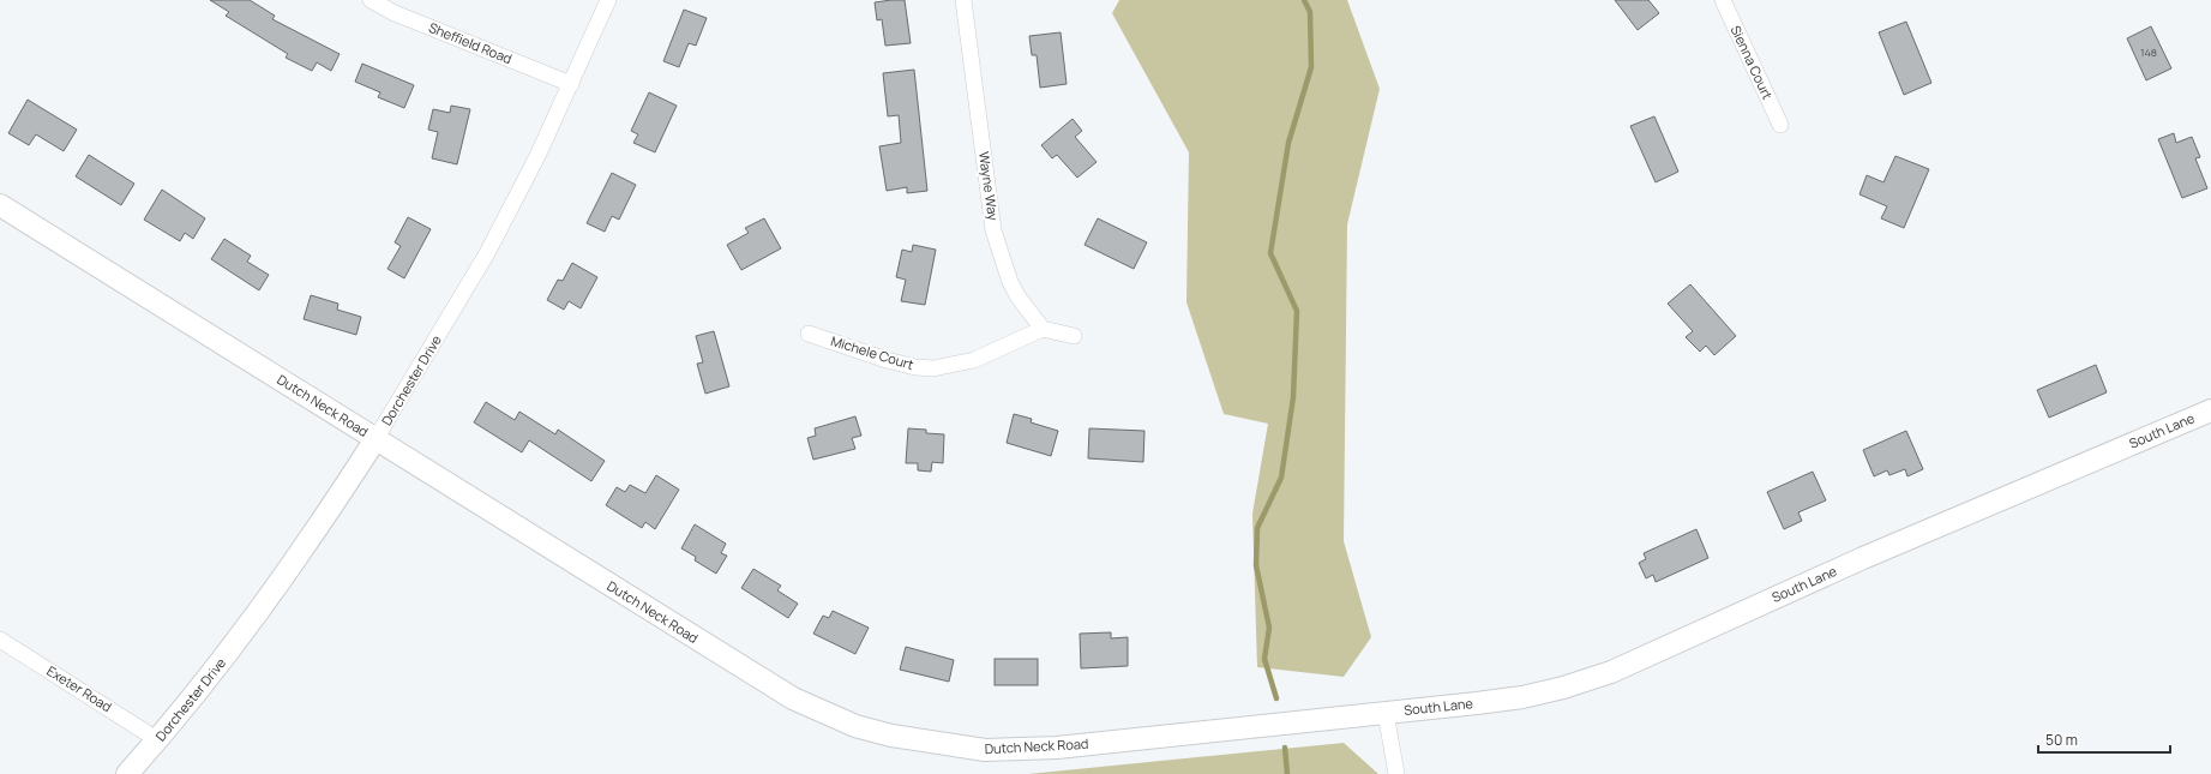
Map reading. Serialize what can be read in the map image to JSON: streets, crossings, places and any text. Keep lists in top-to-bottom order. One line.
{"streets":{"street":["Sheffield Road","Sienna Court","Wayne Way","Michele Court","Dorchester Drive","Dutch Neck Road","South Lane","Exeter Road"]},"crossings":[["Sheffield Road","Dorchester Drive"],["Wayne Way","Michele Court"],["Dorchester Drive","Dutch Neck Road"],["Dorchester Drive","Exeter Road"],["Dutch Neck Road","South Lane"]],"house_numbers":["148"],"scale_bar":"50 m"}
